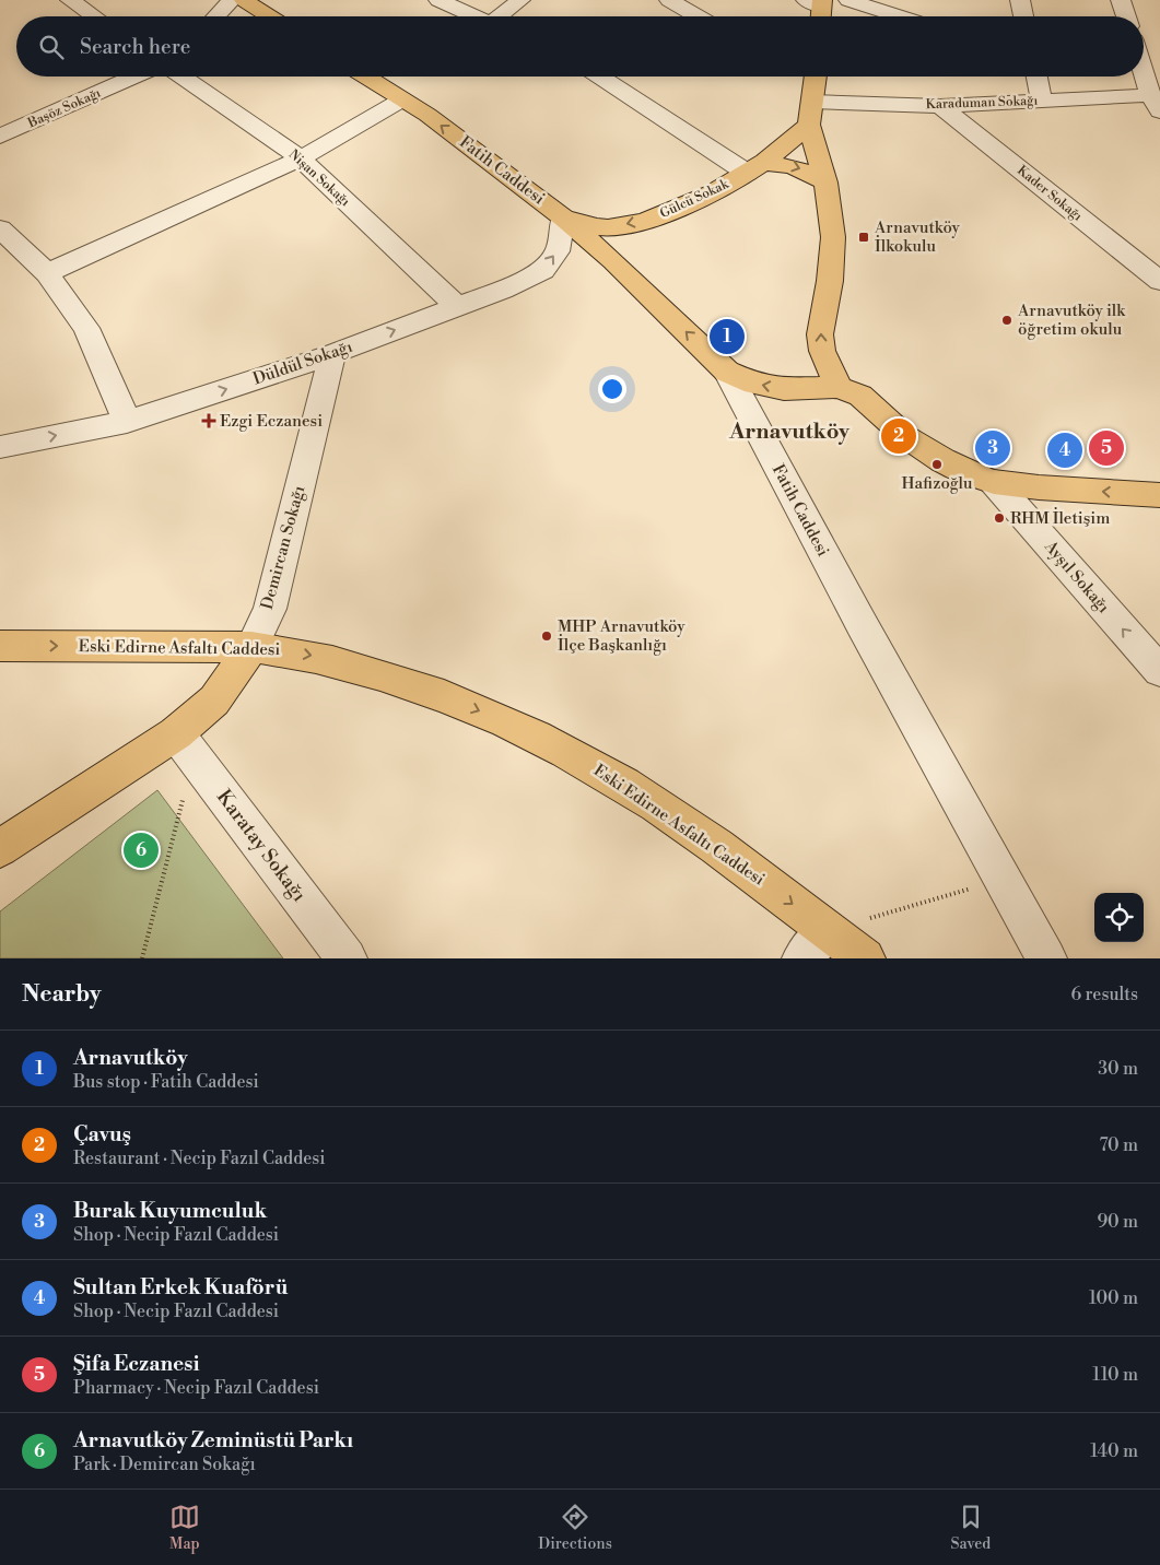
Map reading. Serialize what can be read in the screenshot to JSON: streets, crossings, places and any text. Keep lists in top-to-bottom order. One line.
{"streets":{"main road":["Fatih Caddesi","Gülcü Sokak","Demircan Sokağı","Eski Edirne Asfaltı Caddesi"],"street":["Karaduman Sokağı","Başöz Sokağı","Nişan Sokağı","Kader Sokağı","Düldül Sokağı","Ayşıl Sokağı","Karatay Sokağı"]},"crossings":[["Karaduman Sokağı","Kader Sokağı"],["Karaduman Sokağı","Gülcü Sokak"],["Fatih Caddesi","Gülcü Sokak"],["Fatih Caddesi","Düldül Sokağı"],["Nişan Sokağı","Düldül Sokağı"],["Gülcü Sokak","Düldül Sokağı"],["Düldül Sokağı","Demircan Sokağı"],["Demircan Sokağı","Eski Edirne Asfaltı Caddesi"],["Demircan Sokağı","Karatay Sokağı"]],"one_way":["Fatih Caddesi","Ayşıl Sokağı","Eski Edirne Asfaltı Caddesi"],"districts":["Arnavutköy"],"places":{"transit":["Arnavutköy İlkokulu"],"other":["Arnavutköy ilk öğretim okulu","Hafizoğlu","RHM İletişim","MHP Arnavutköy İlçe Başkanlığı"],"health":["Ezgi Eczanesi"]},"page":{"search":"Search here","pins":["1","2","3","5","4","6"],"heading":["Nearby","6 results"],"list":[{"mark":"1","name":"Arnavutköy","note":"Bus stop · Fatih Caddesi","value":"30 m"},{"mark":"2","name":"Çavuş","note":"Restaurant · Necip Fazıl Caddesi","value":"70 m"},{"mark":"3","name":"Burak Kuyumculuk","note":"Shop · Necip Fazıl Caddesi","value":"90 m"},{"mark":"4","name":"Sultan Erkek Kuaförü","note":"Shop · Necip Fazıl Caddesi","value":"100 m"},{"mark":"5","name":"Şifa Eczanesi","note":"Pharmacy · Necip Fazıl Caddesi","value":"110 m"},{"mark":"6","name":"Arnavutköy Zeminüstü Parkı","note":"Park · Demircan Sokağı","value":"140 m"}],"nav":["Map","Directions","Saved"]}}
